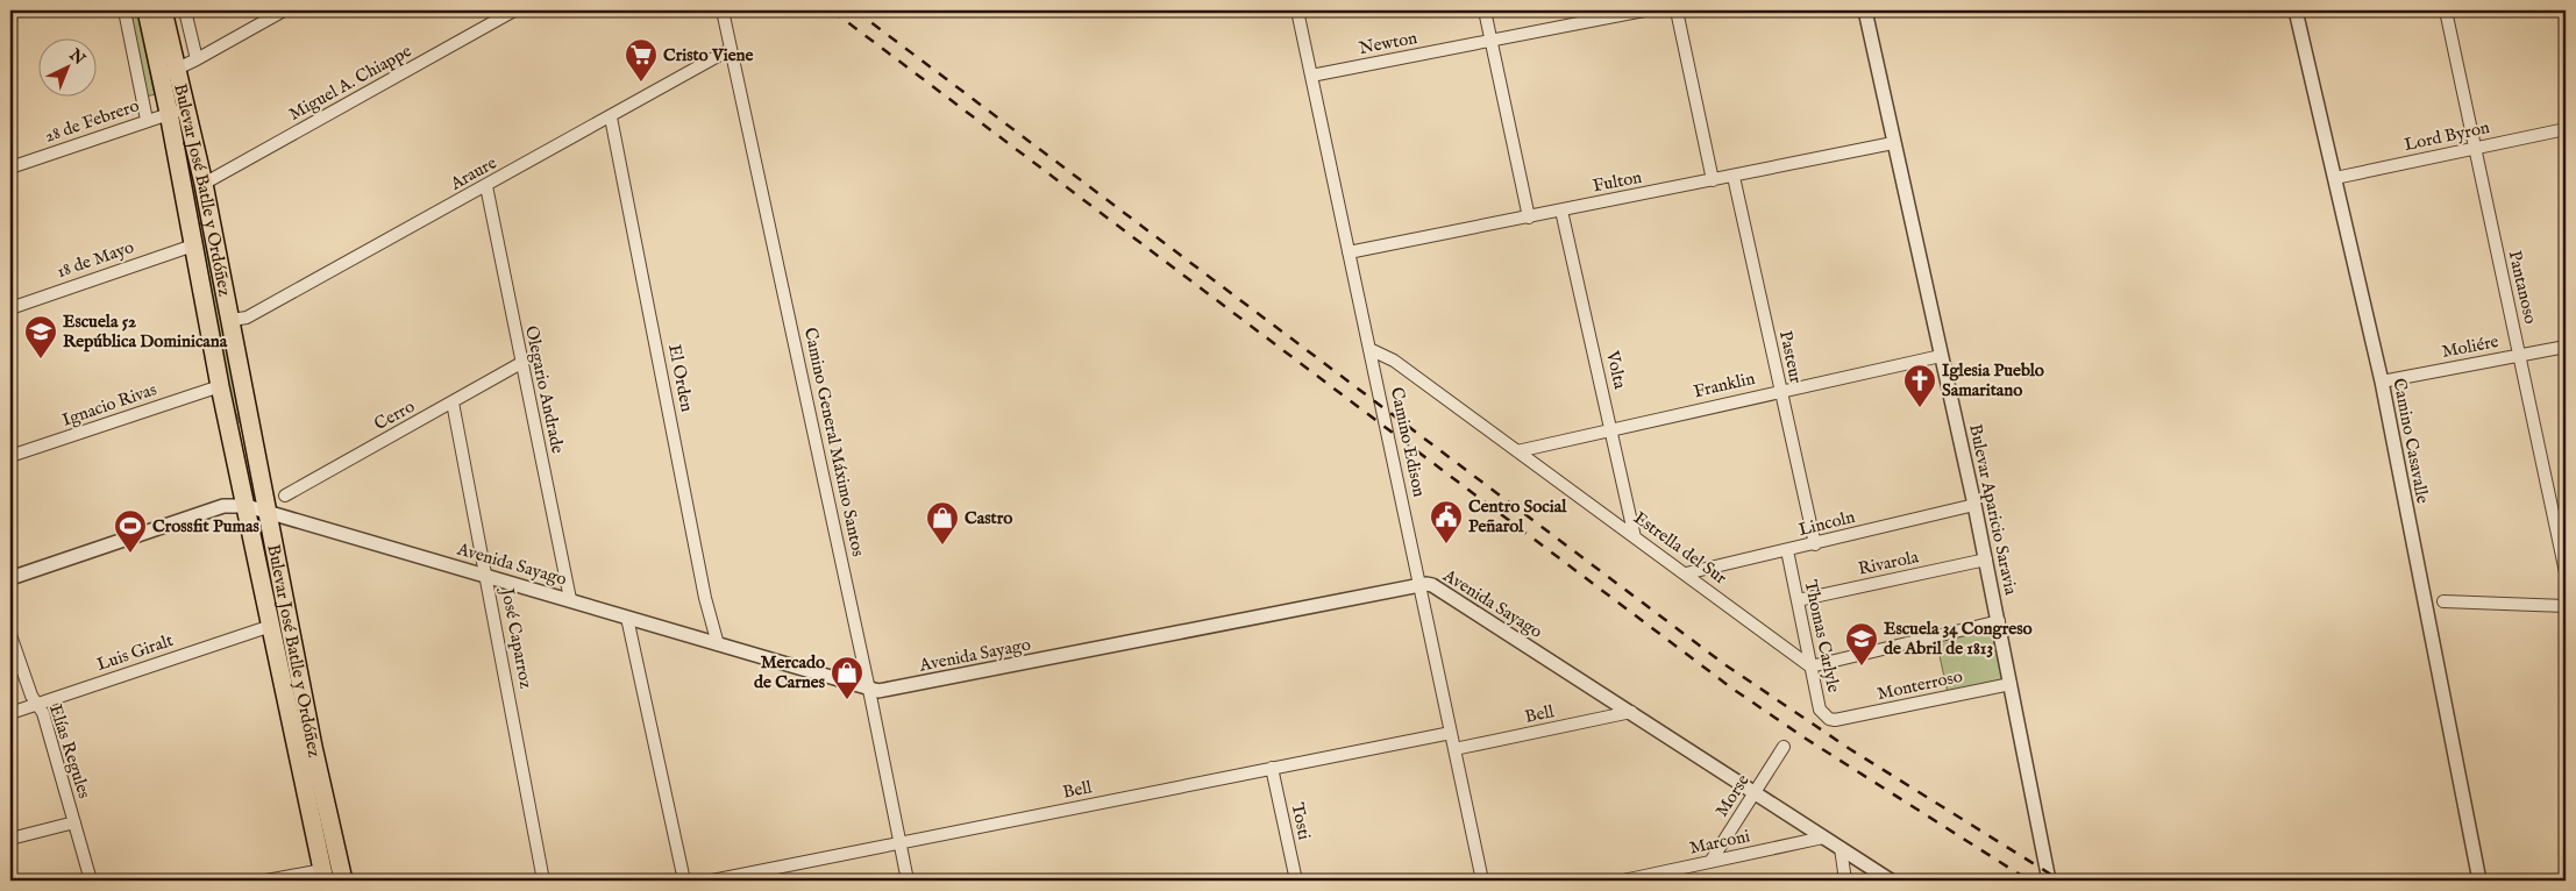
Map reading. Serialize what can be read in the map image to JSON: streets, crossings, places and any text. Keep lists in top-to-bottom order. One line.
{"streets":{"main road":["Bulevar José Batlle y Ordóñez"],"street":["Newton","Miguel A. Chiappe","28 de Febrero","Lord Byron","Araure","Fulton","18 de Mayo","Pantanoso","Moliére","Pasteur","Volta","El Orden","Franklin","Olegario Andrade","Ignacio Rivas","Cerro","Camino Casavalle","Camino General Máximo Santos","Camino Edison","Bulevar Aparicio Saravia","Lincoln","Estrella del Sur","Rivarola","Avenida Sayago","Thomas Carlyle","José Caparroz","Luis Giralt","Monterroso","Bell","Elías Regules","Morse","Tosti","Marconi"]},"crossings":[["Newton","Camino Edison"],["Miguel A. Chiappe","Bulevar José Batlle y Ordóñez"],["28 de Febrero","Bulevar José Batlle y Ordóñez"],["Lord Byron","Pantanoso"],["Lord Byron","Camino Casavalle"],["Araure","Bulevar José Batlle y Ordóñez"],["Araure","El Orden"],["Araure","Olegario Andrade"],["Araure","Camino General Máximo Santos"],["Fulton","Pasteur"],["Fulton","Volta"],["Fulton","Camino Edison"],["Fulton","Bulevar Aparicio Saravia"],["Bulevar José Batlle y Ordóñez","18 de Mayo"],["Bulevar José Batlle y Ordóñez","Ignacio Rivas"],["Bulevar José Batlle y Ordóñez","Avenida Sayago"],["Bulevar José Batlle y Ordóñez","Luis Giralt"],["Pantanoso","Moliére"],["Moliére","Camino Casavalle"],["Pasteur","Franklin"],["Pasteur","Lincoln"],["Volta","Franklin"],["Volta","Estrella del Sur"],["El Orden","Avenida Sayago"],["Franklin","Bulevar Aparicio Saravia"],["Franklin","Estrella del Sur"],["Olegario Andrade","Cerro"],["Olegario Andrade","Avenida Sayago"],["Cerro","José Caparroz"],["Camino General Máximo Santos","Avenida Sayago"],["Camino General Máximo Santos","Bell"],["Camino Edison","Estrella del Sur"],["Camino Edison","Avenida Sayago"],["Camino Edison","Bell"],["Bulevar Aparicio Saravia","Lincoln"],["Bulevar Aparicio Saravia","Rivarola"],["Bulevar Aparicio Saravia","Monterroso"],["Lincoln","Estrella del Sur"],["Lincoln","Thomas Carlyle"],["Estrella del Sur","Thomas Carlyle"],["Rivarola","Thomas Carlyle"],["Avenida Sayago","José Caparroz"],["Avenida Sayago","Bell"],["Avenida Sayago","Morse"],["Avenida Sayago","Marconi"],["Thomas Carlyle","Monterroso"],["Luis Giralt","Elías Regules"],["Bell","Tosti"],["Morse","Marconi"]],"places":{"supermarket":["Cristo Viene"],"school or university":["Escuela 52 República Dominicana","Escuela 34 Congreso de Abril de 1813"],"church":["Iglesia Pueblo Samaritano"],"public building":["Centro Social Peñarol"],"shop":["Castro","Mercado de Carnes"],"sports":["Crossfit Pumas"]},"north":"top right"}
